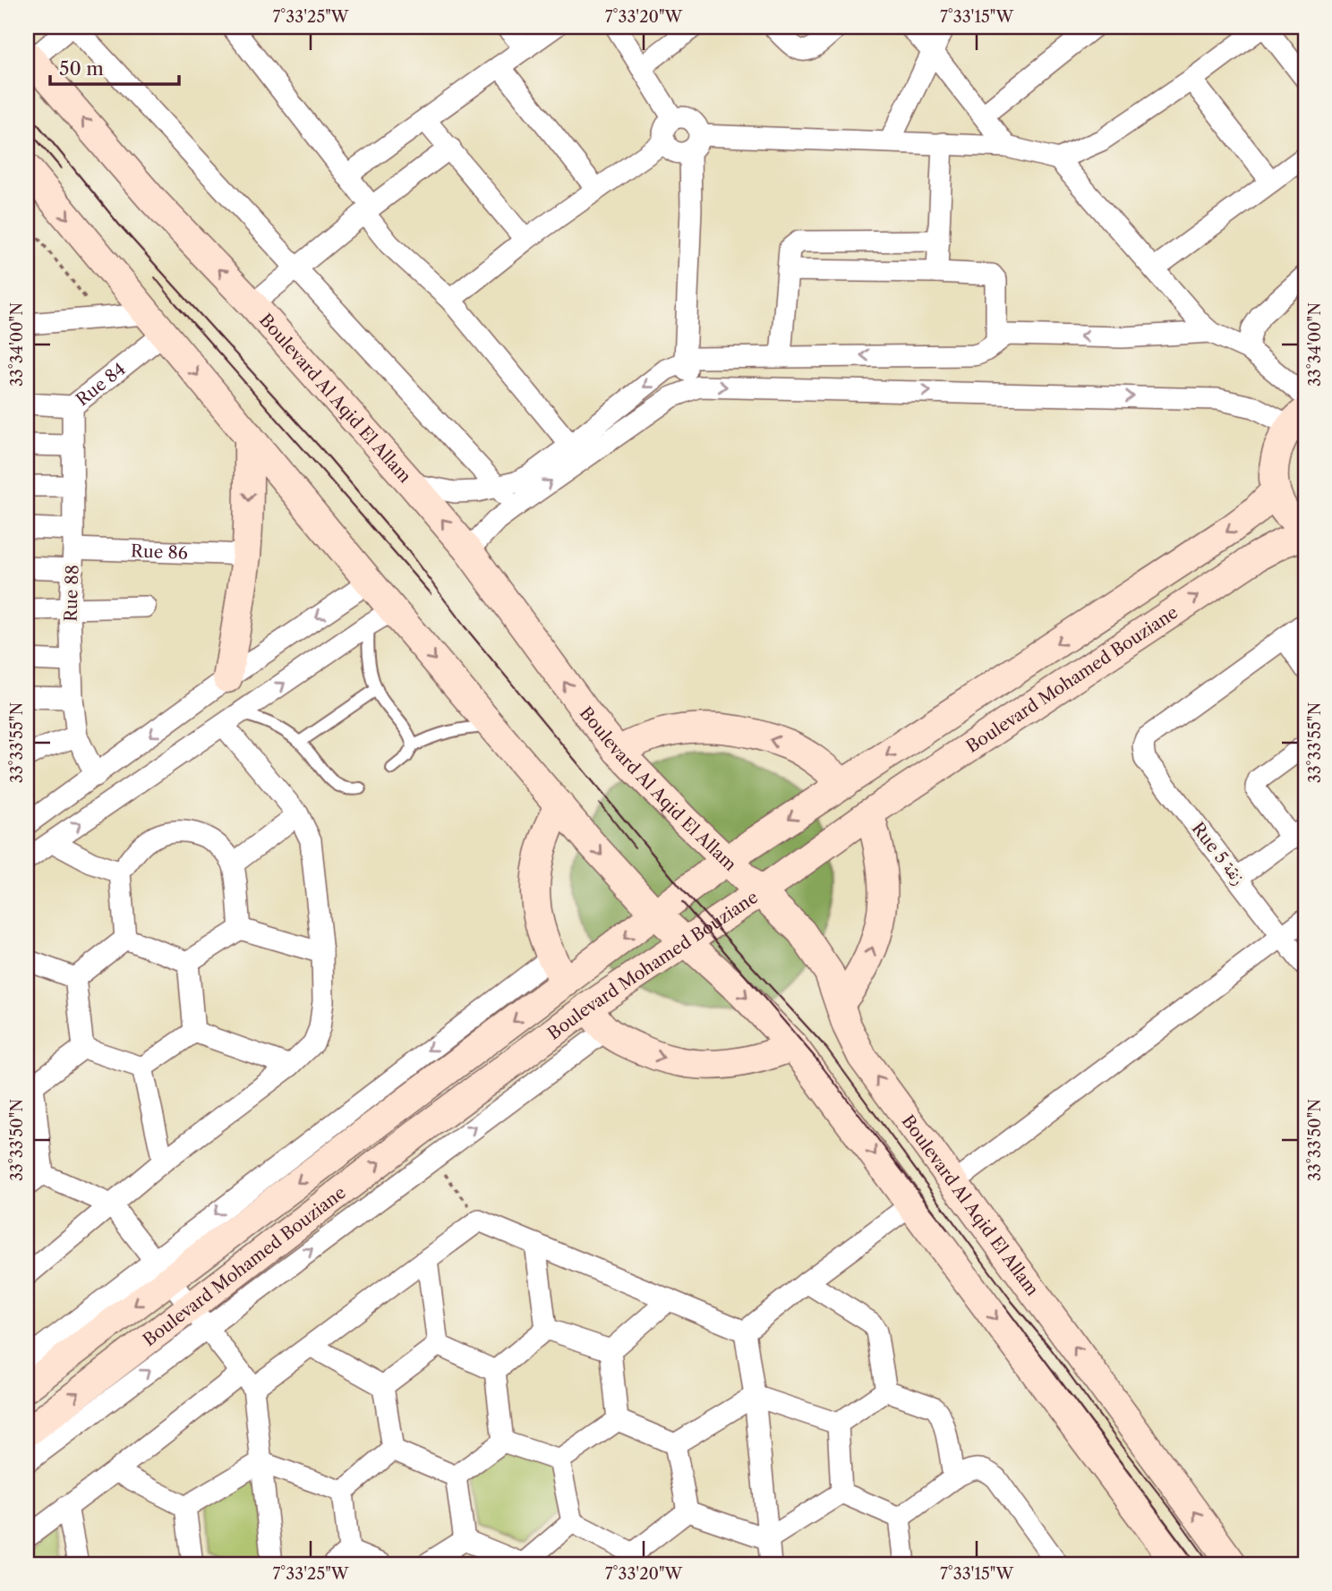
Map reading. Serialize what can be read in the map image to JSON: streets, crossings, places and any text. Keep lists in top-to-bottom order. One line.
{"streets":{"main road":["Boulevard Al Aqid El Allam","Boulevard Mohamed Bouziane"],"street":["Rue 84","Rue 86","Rue 88","Rue 5 زنقة"]},"crossings":[["Rue 84","Rue 88"],["Boulevard Al Aqid El Allam","Boulevard Mohamed Bouziane"],["Rue 86","Rue 88"]],"scale_bar":"50 m","coordinates":["7°33'25\"W","7°33'20\"W","7°33'15\"W","33°34'00\"N","33°33'55\"N","33°33'50\"N"]}
